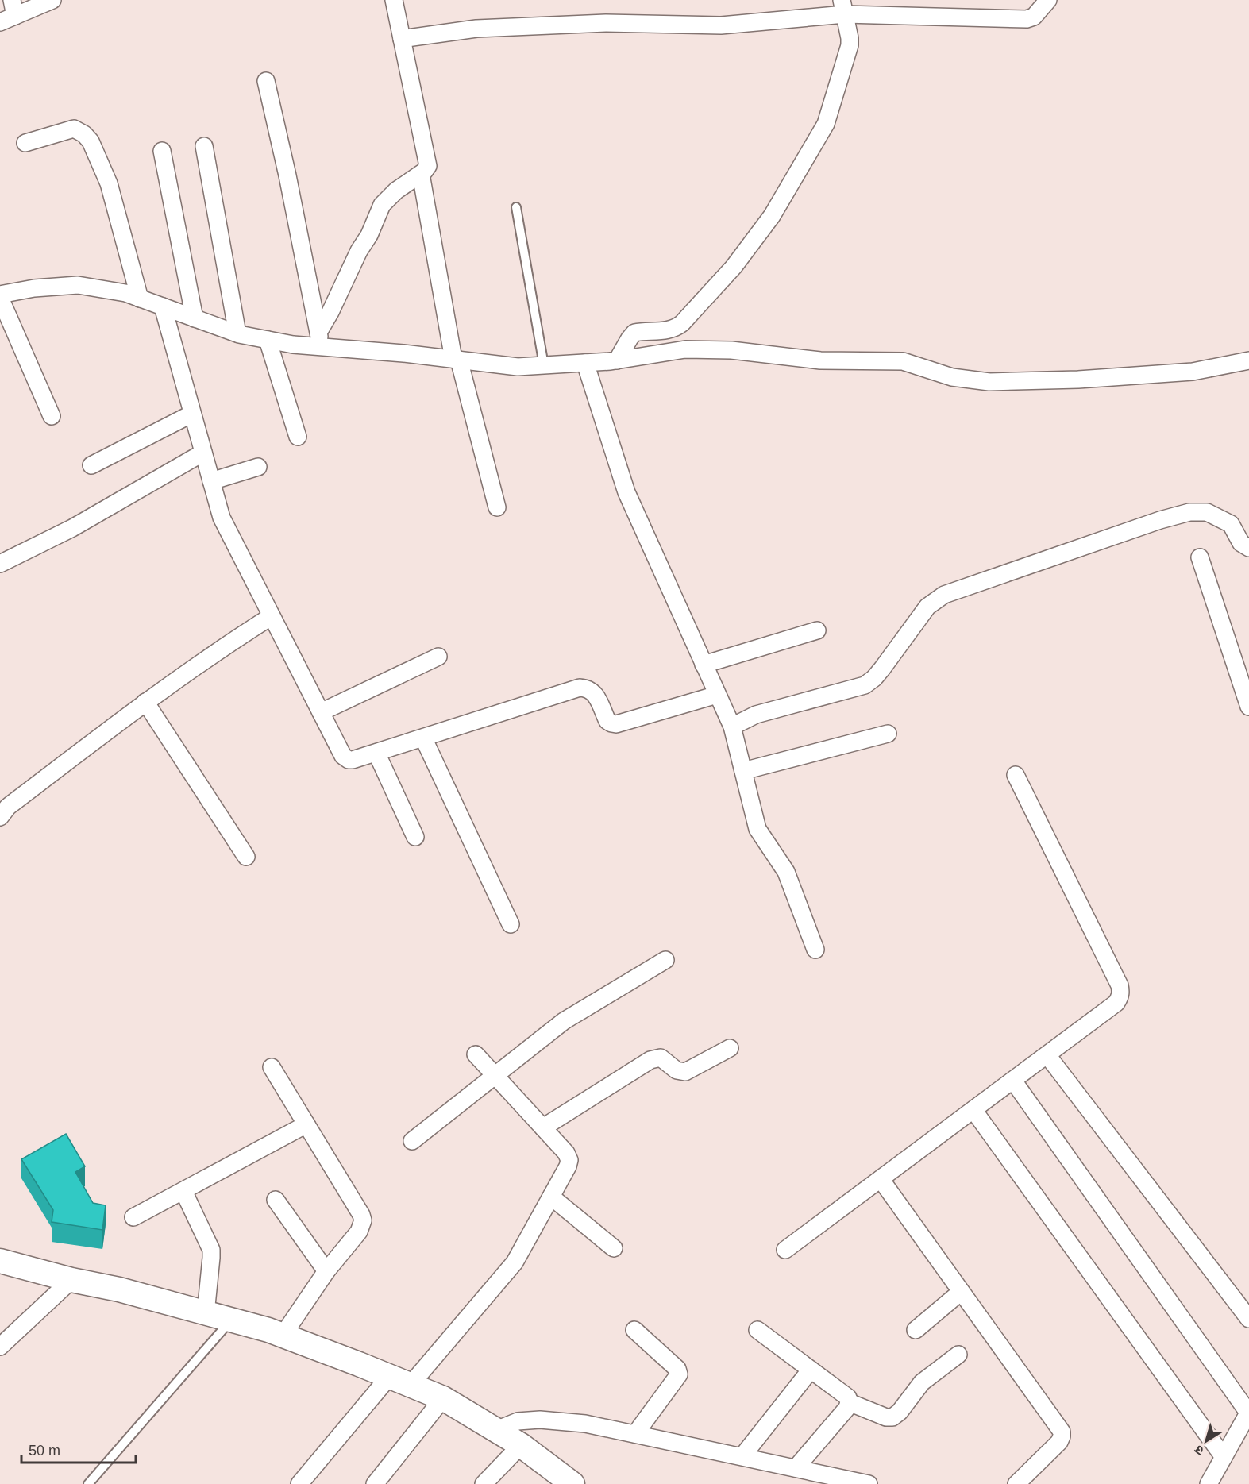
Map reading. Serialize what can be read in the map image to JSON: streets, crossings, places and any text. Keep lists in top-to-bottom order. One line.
{"scale_bar":"50 m","north":"bottom left"}
